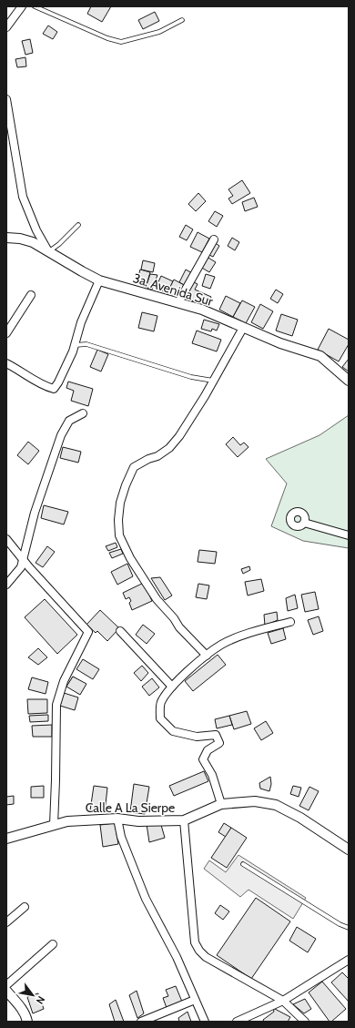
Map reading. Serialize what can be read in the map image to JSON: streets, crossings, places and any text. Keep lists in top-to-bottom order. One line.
{"streets":{"street":["3a. Avenida Sur","Calle A La Sierpe"]},"north":"bottom right"}
